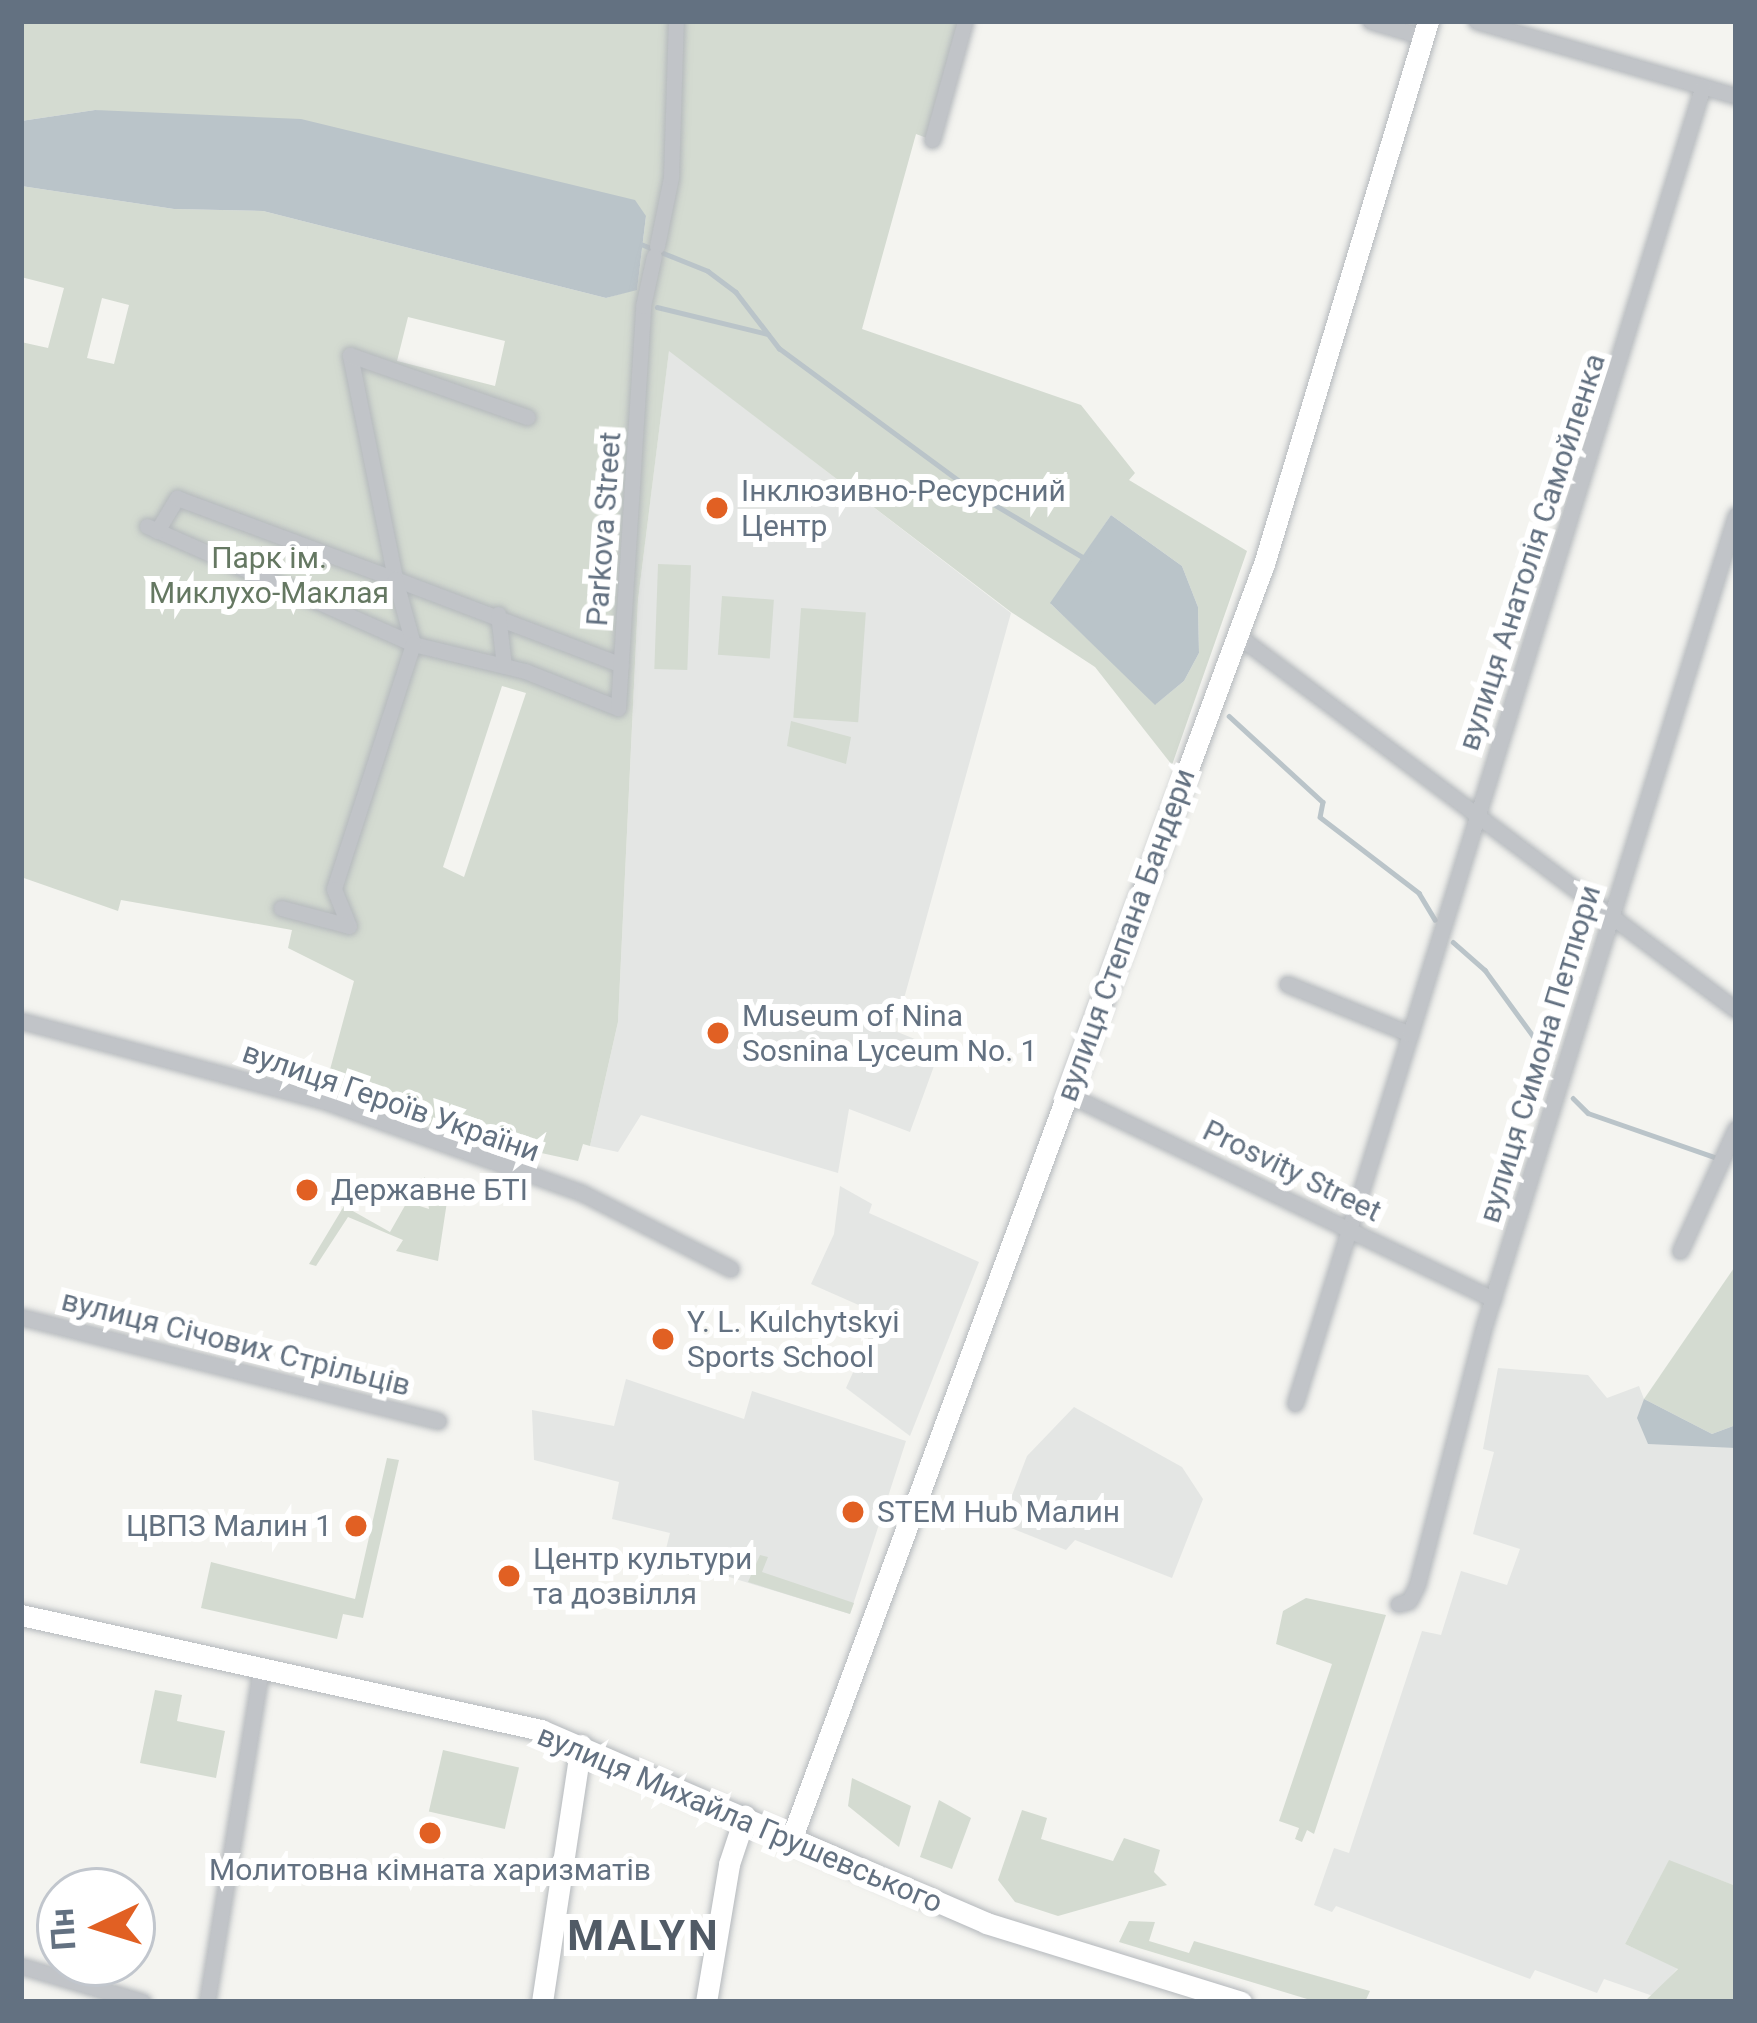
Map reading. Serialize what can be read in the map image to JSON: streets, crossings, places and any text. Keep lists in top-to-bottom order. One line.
{"streets":{"street":["Parkova Street","вулиця Анатолія Самойленка","вулиця Степана Бандери","вулиця Симона Петлюри","вулиця Героїв України","Prosvity Street","вулиця Січових Стрільців","вулиця Михайла Грушевського"]},"crossings":[["вулиця Анатолія Самойленка","Prosvity Street"],["вулиця Степана Бандери","Prosvity Street"],["вулиця Степана Бандери","вулиця Михайла Грушевського"],["вулиця Симона Петлюри","Prosvity Street"]],"districts":["MALYN"],"parks":["Парк ім. Миклухо-Маклая"],"places":["Інклюзивно-Ресурсний Центр","Museum of Nina Sosnina Lyceum No. 1","Державне БТІ","Y. L. Kulchytskyi Sports School","STEM Hub Малин","ЦВПЗ Малин 1","Центр культури та дозвілля","Молитовна кімната харизматів"],"north":"left"}
